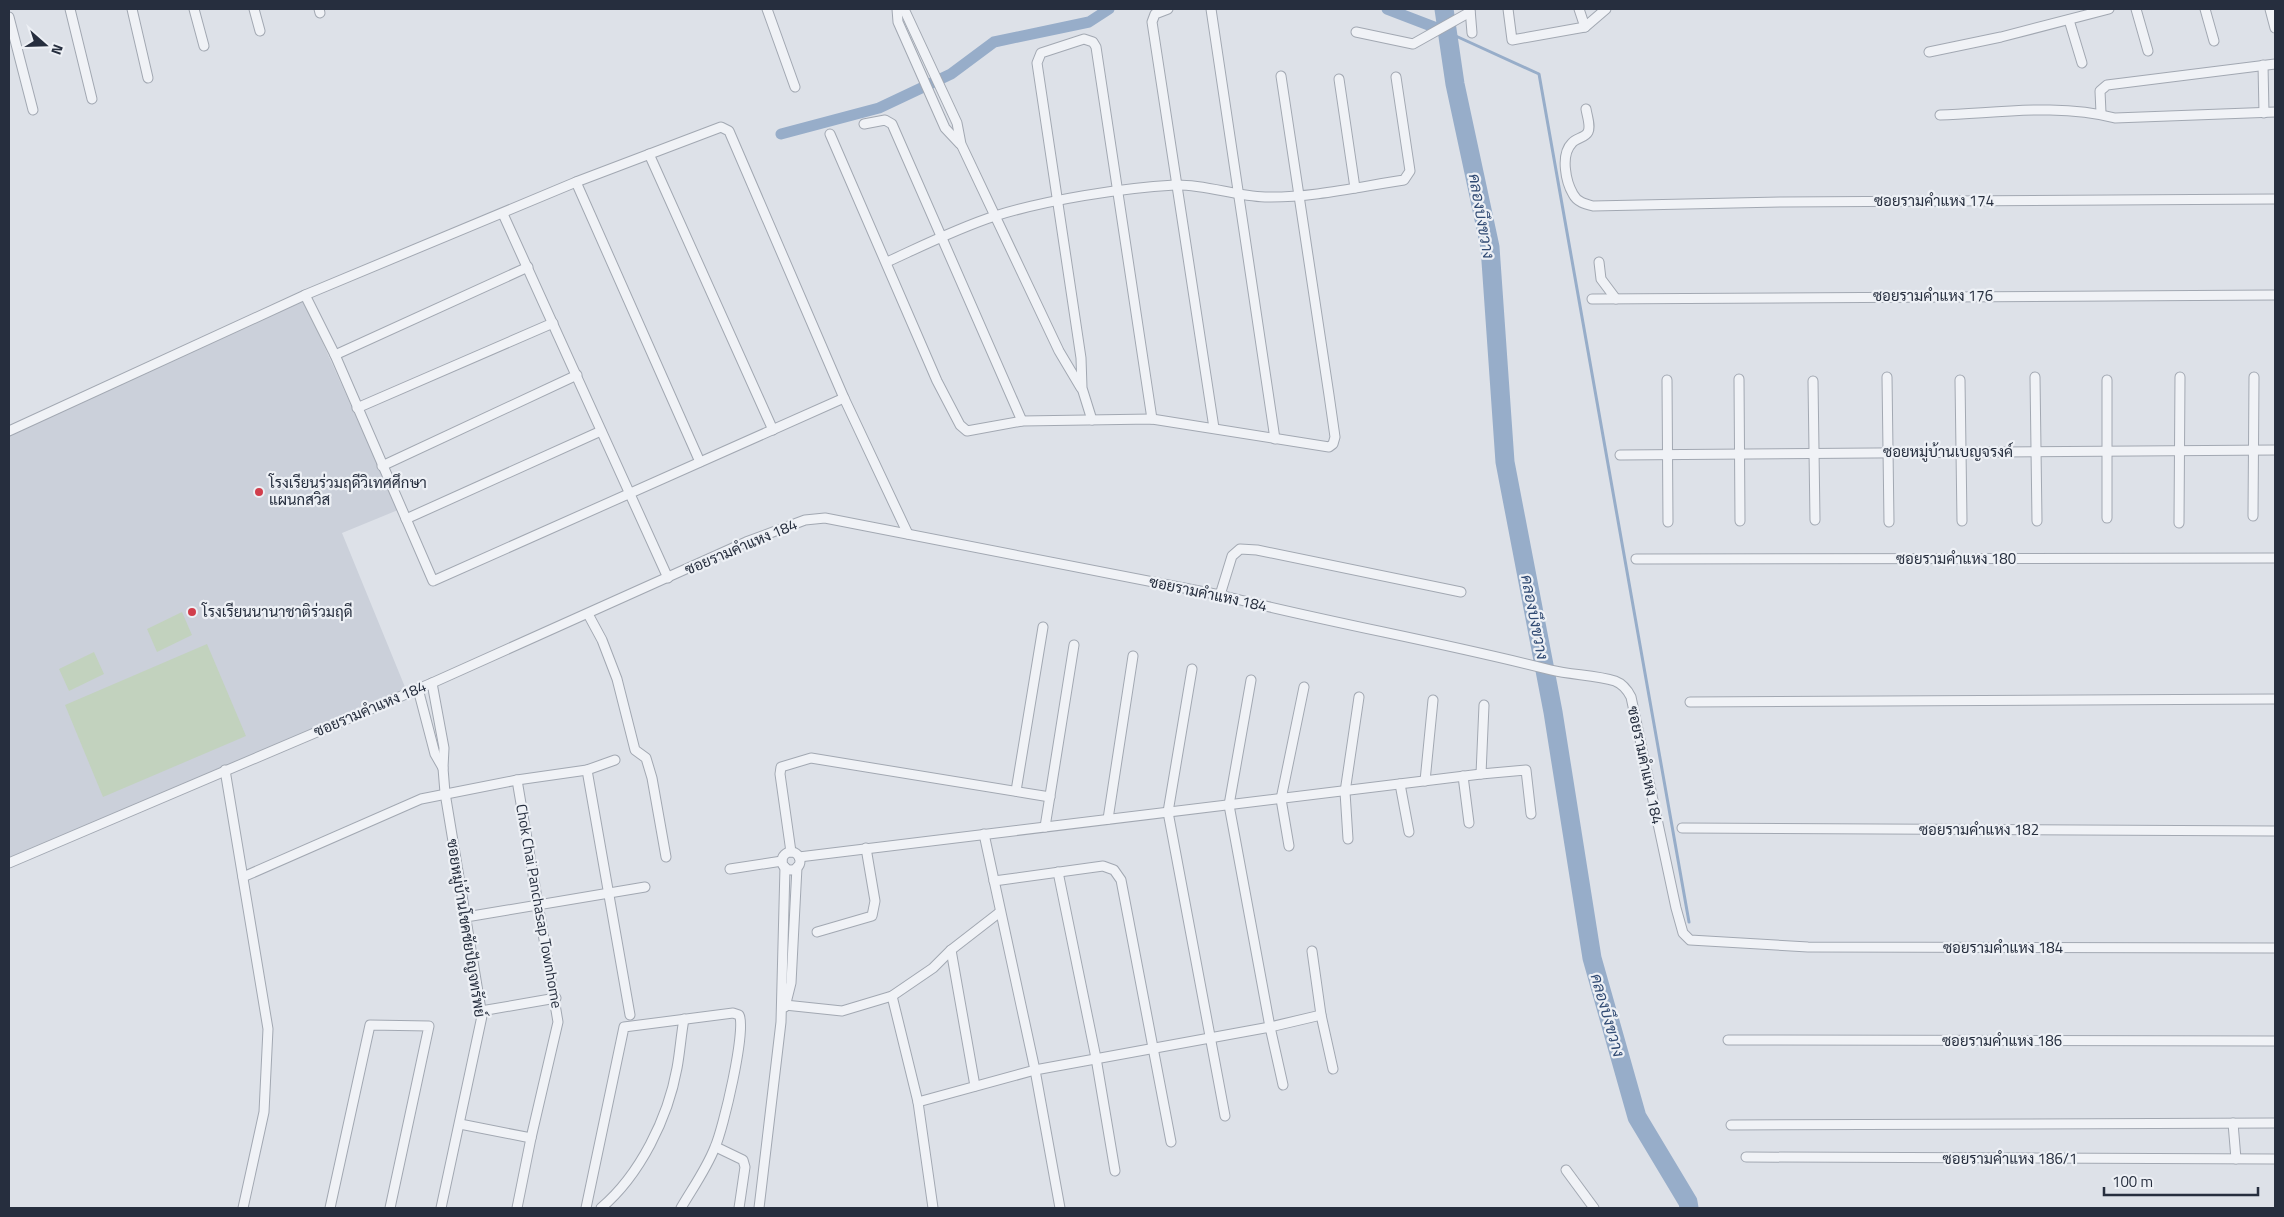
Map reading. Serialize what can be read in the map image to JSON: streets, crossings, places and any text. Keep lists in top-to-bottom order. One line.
{"streets":{"street":["ซอยรามคำแหง 174","ซอยรามคำแหง 176","ซอยหมู่บ้านเบญจรงค์","ซอยรามคำแหง 184","ซอยรามคำแหง 180","ซอยรามคำแหง 182","Chok Chai Panchasap Townhome","ซอยหมู่บ้านโชคชัยปัญจทรัพย์","ซอยรามคำแหง 186","ซอยรามคำแหง 186/1"]},"crossings":[["ซอยรามคำแหง 184","ซอยหมู่บ้านโชคชัยปัญจทรัพย์"]],"water":["คลองบึงขวาง"],"places":["โรงเรียนร่วมฤดีวิเทศศึกษา แผนกสวิส","โรงเรียนนานาชาติร่วมฤดี"],"scale_bar":"100 m","north":"right"}
